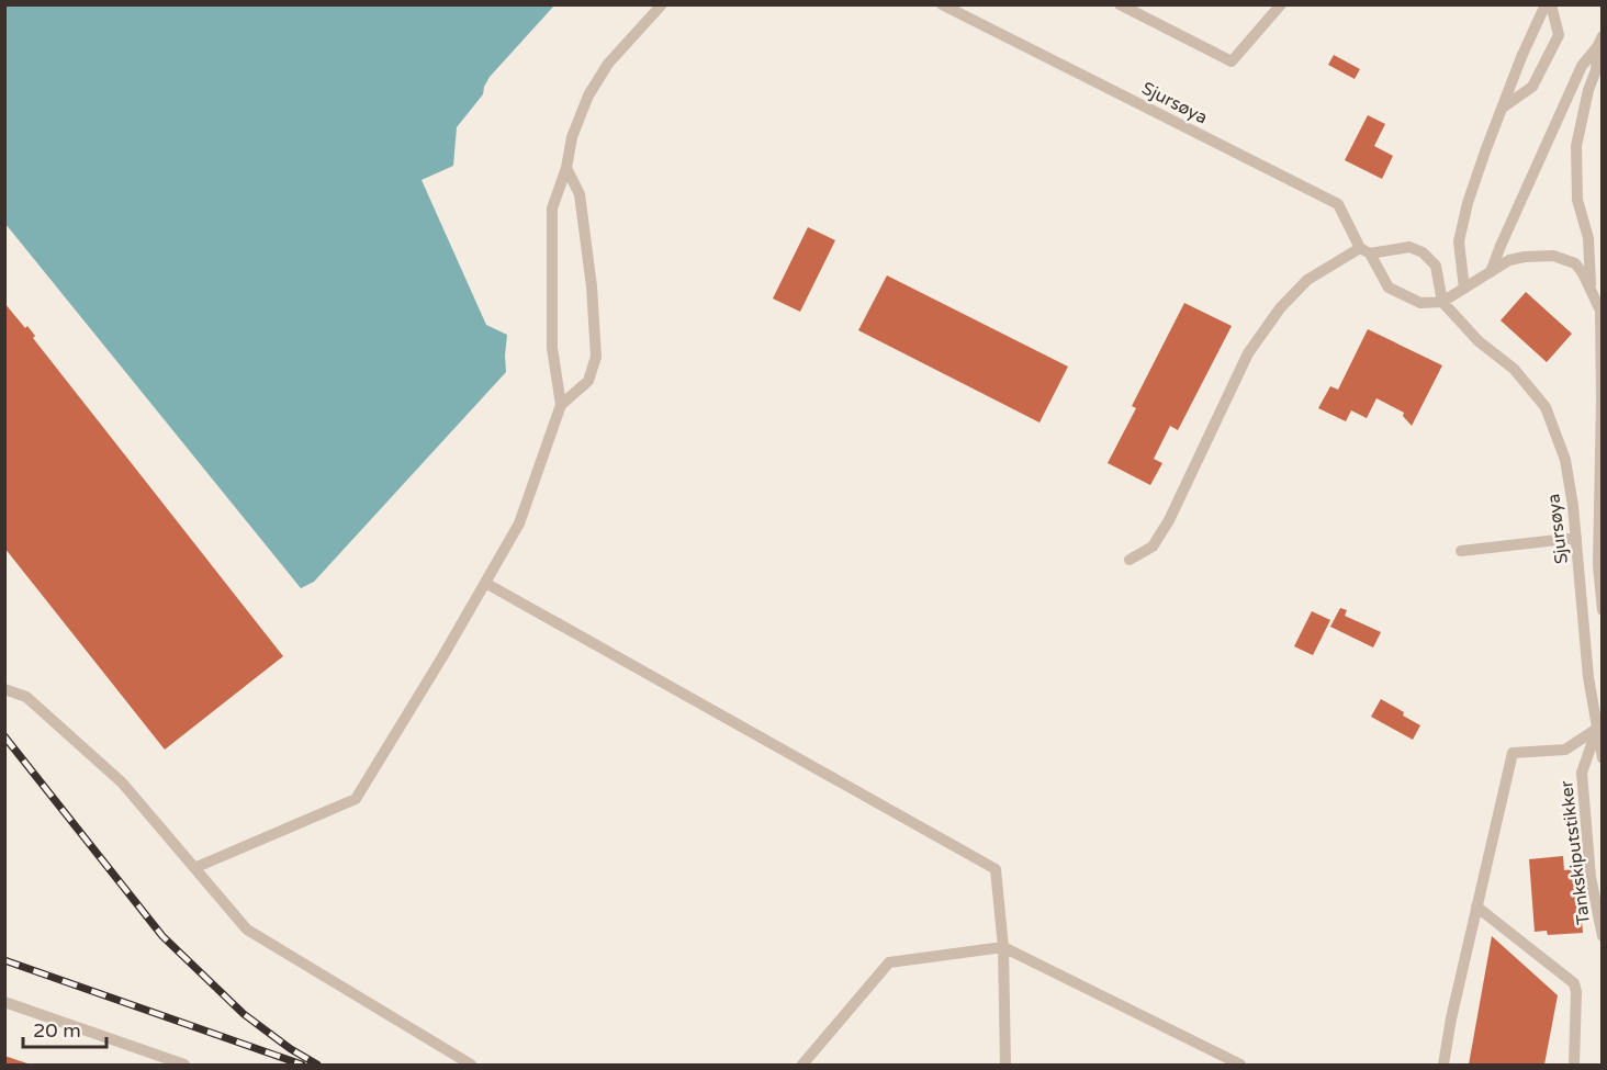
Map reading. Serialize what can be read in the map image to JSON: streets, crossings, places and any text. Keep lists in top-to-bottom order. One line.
{"streets":{"lane":["Sjursøya","Tankskiputstikker"]},"crossings":[["Sjursøya","Tankskiputstikker"]],"scale_bar":"20 m"}
